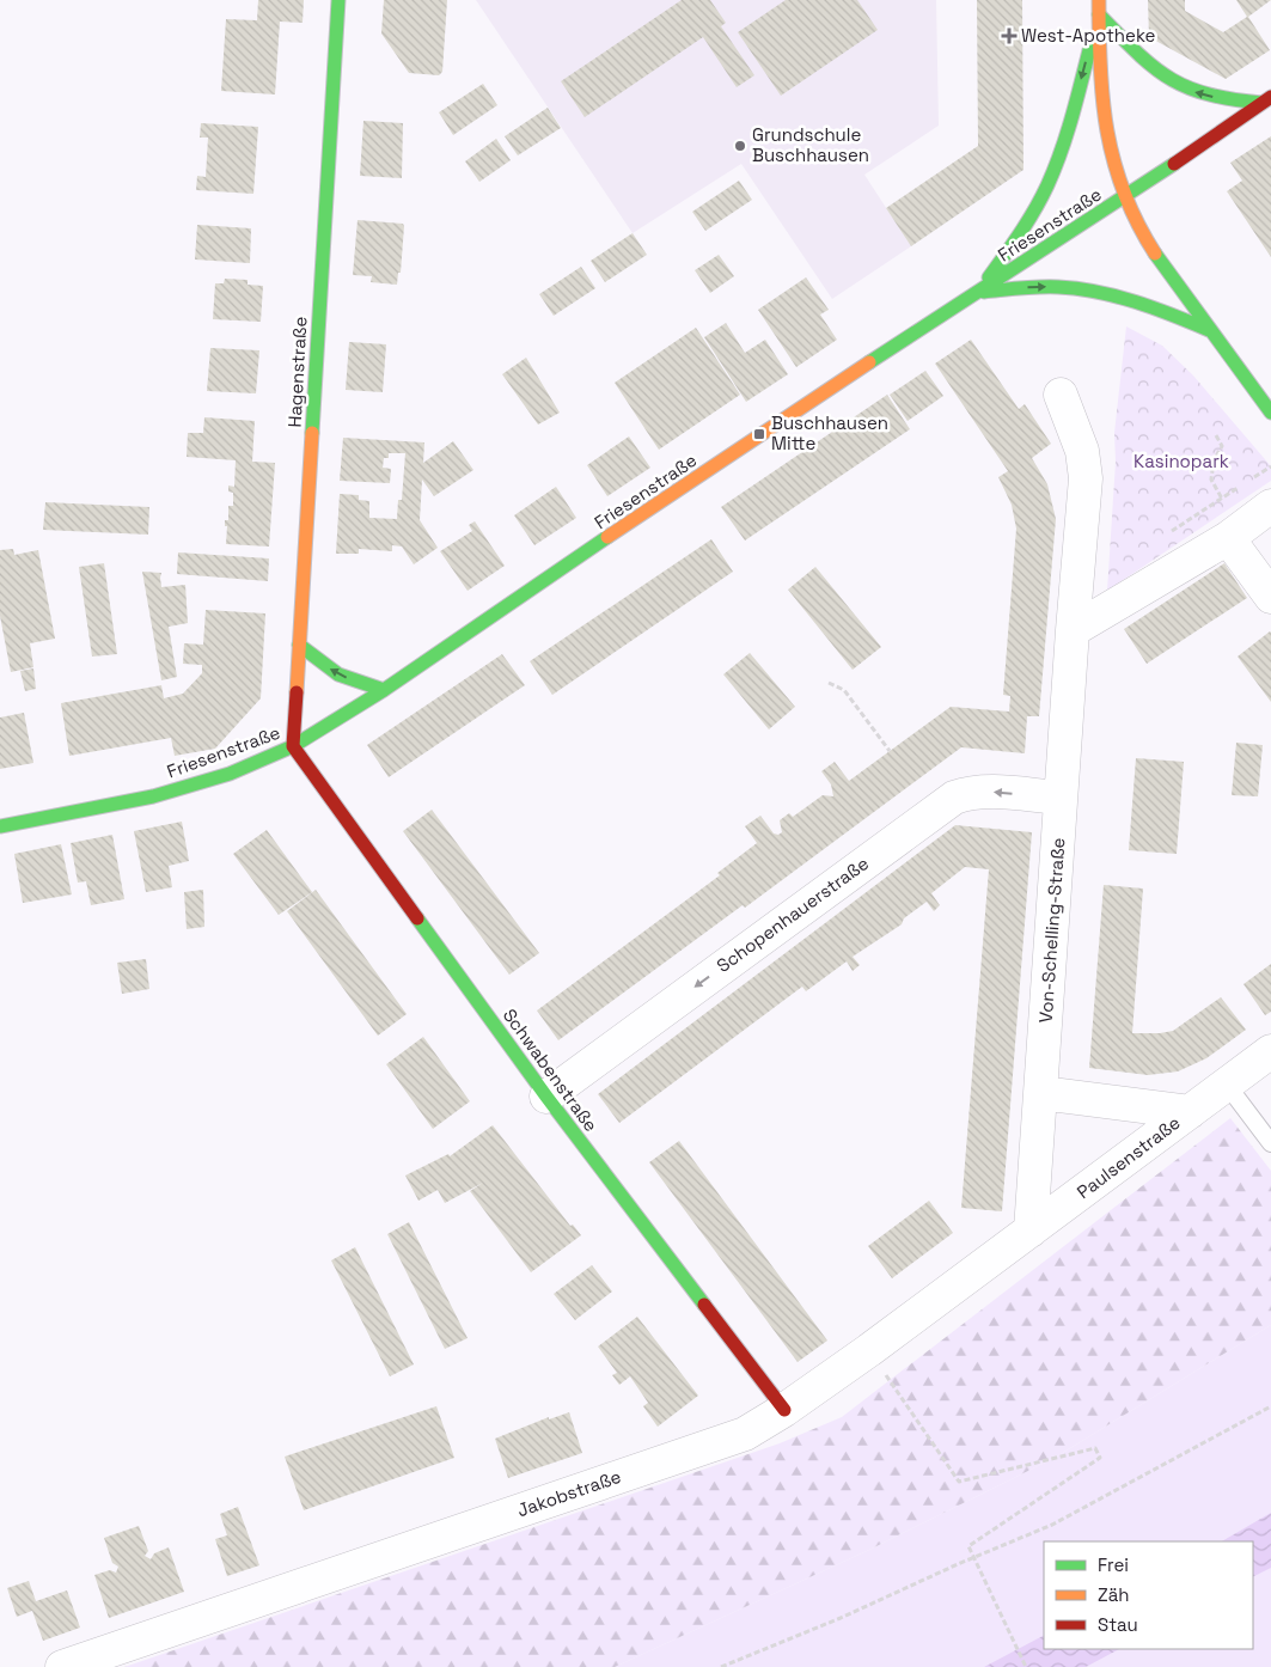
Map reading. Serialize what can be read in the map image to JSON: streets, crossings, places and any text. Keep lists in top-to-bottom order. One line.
{"streets":{"street":["Friesenstraße","Hagenstraße","Schopenhauerstraße","Von-Schelling-Straße","Schwabenstraße","Paulsenstraße","Jakobstraße"]},"crossings":[["Friesenstraße","Hagenstraße"],["Friesenstraße","Schwabenstraße"],["Hagenstraße","Schwabenstraße"],["Schopenhauerstraße","Von-Schelling-Straße"],["Schopenhauerstraße","Schwabenstraße"],["Von-Schelling-Straße","Paulsenstraße"],["Von-Schelling-Straße","Jakobstraße"],["Schwabenstraße","Jakobstraße"],["Paulsenstraße","Jakobstraße"]],"one_way":["Schopenhauerstraße"],"parks":["Kasinopark"],"places":{"health":["West-Apotheke"],"other":["Grundschule Buschhausen"],"transit":["Buschhausen Mitte"]},"legend":["Frei","Zäh","Stau"]}
